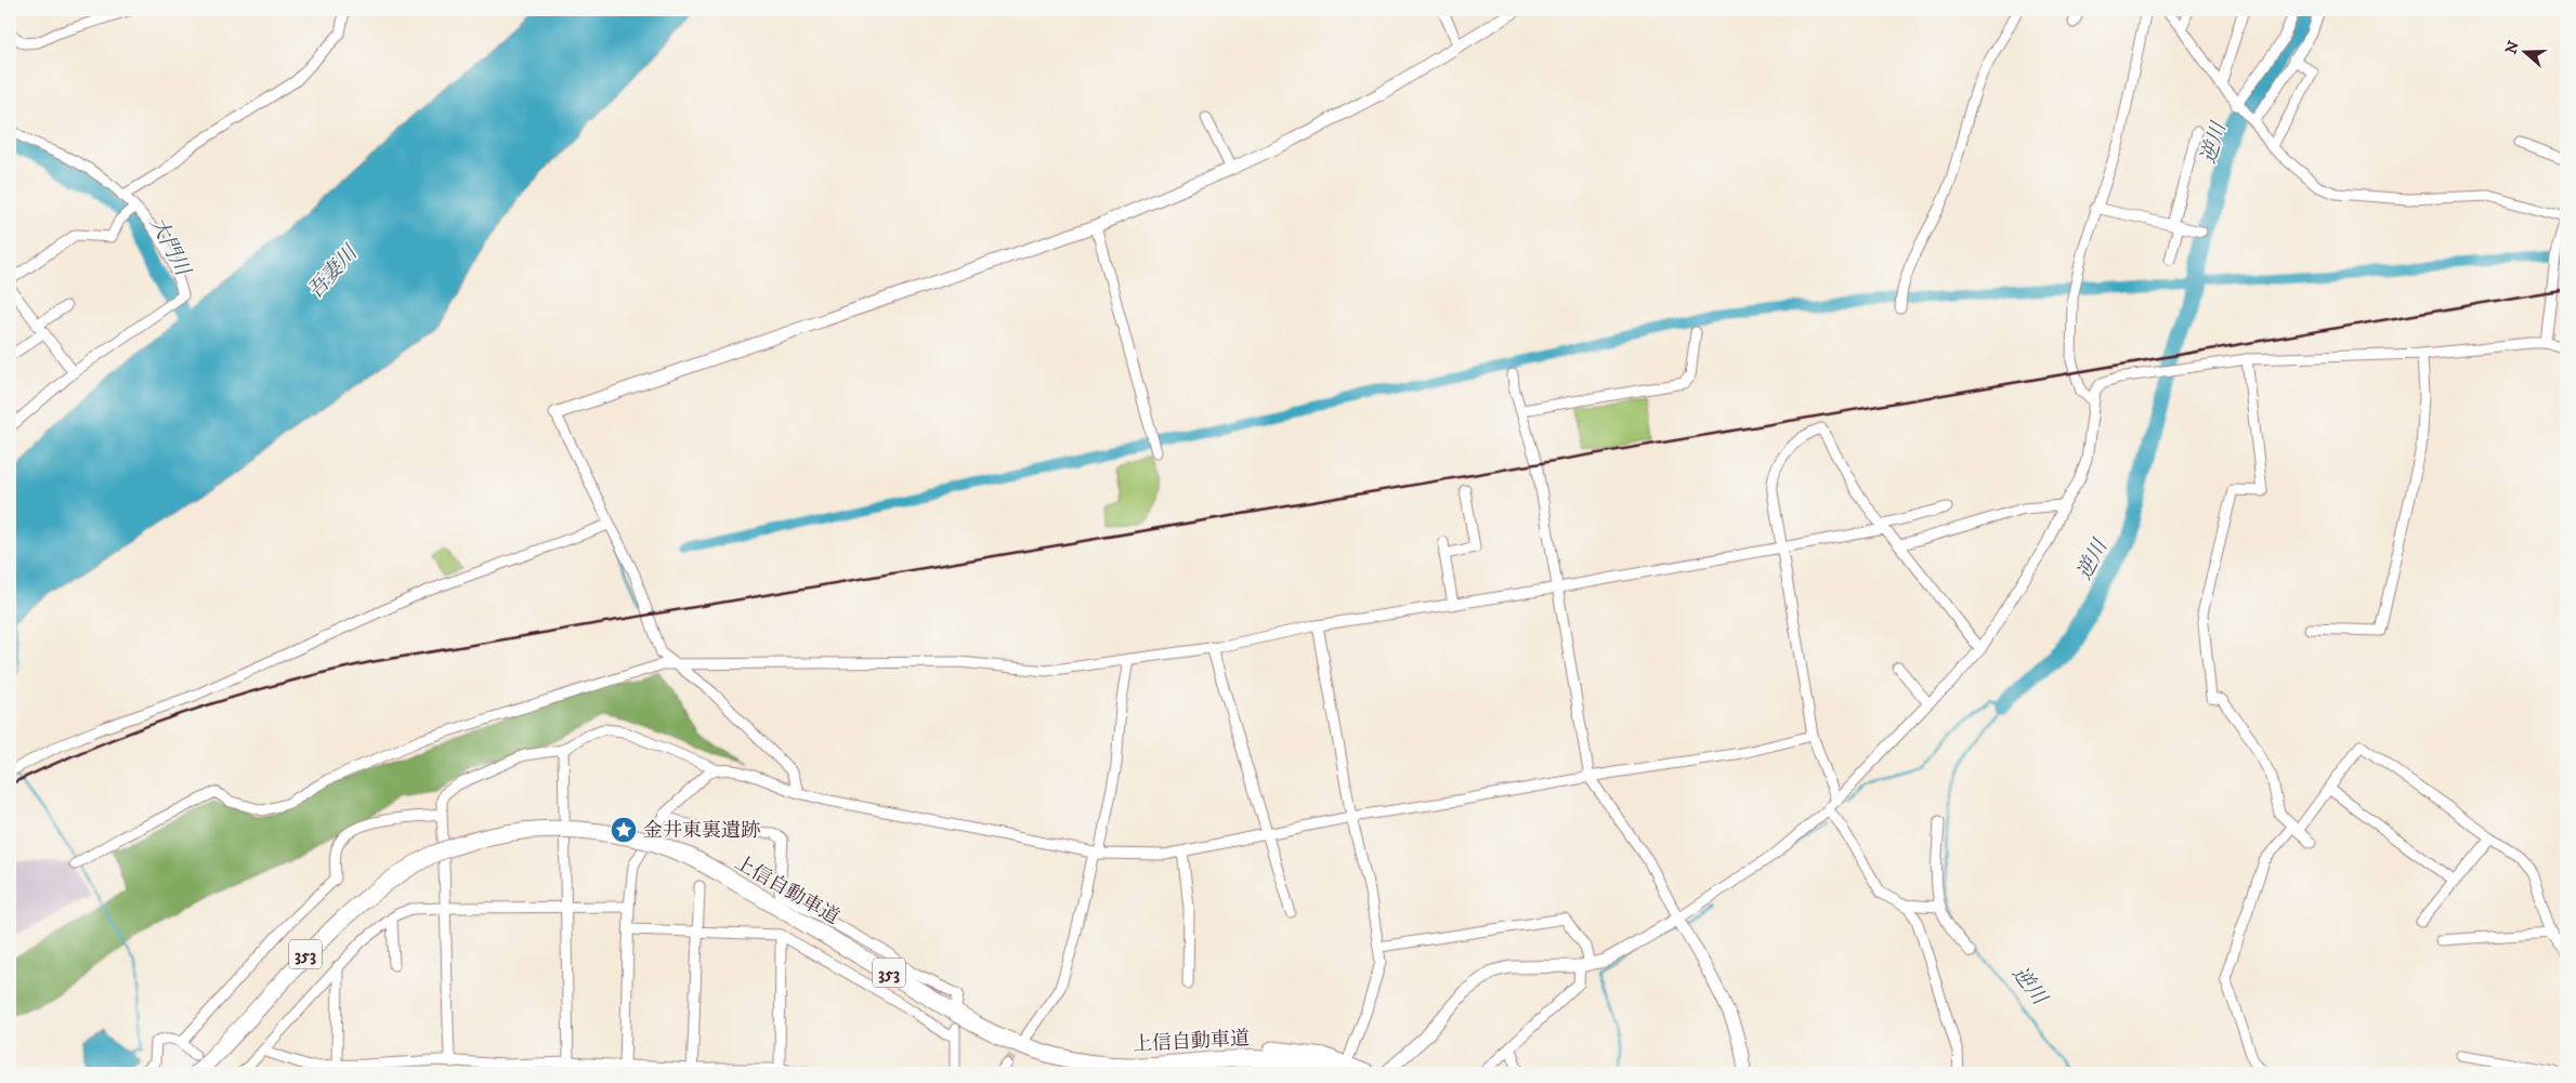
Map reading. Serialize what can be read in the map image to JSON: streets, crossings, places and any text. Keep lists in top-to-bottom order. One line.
{"streets":{"highway":["上信自動車道","353"]},"crossings":[["上信自動車道","353"]],"water":["逆川","大門川","吾妻川"],"places":{"place":["金井東裏遺跡"]},"north":"left"}
